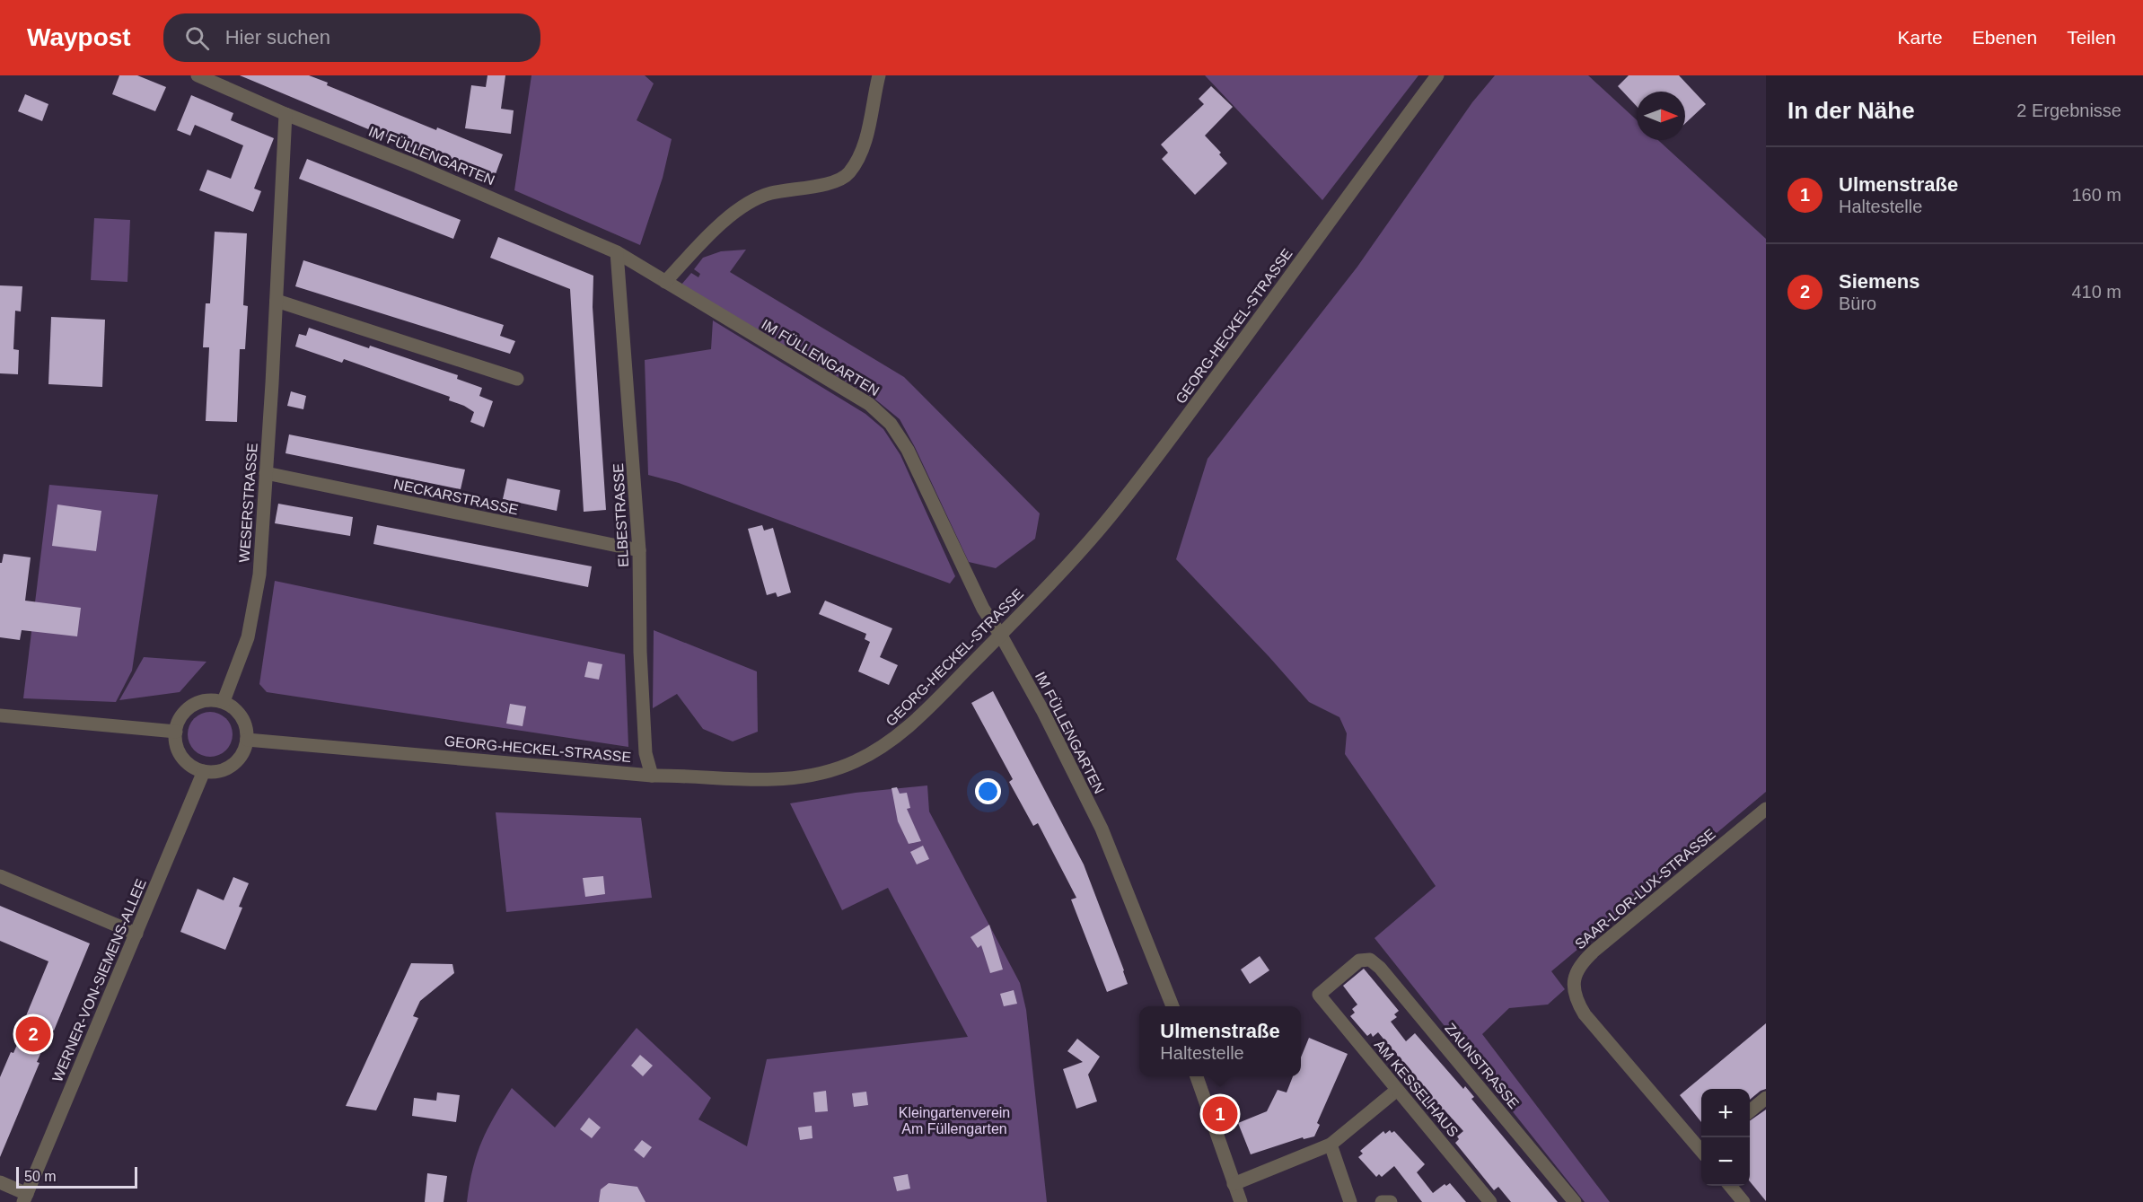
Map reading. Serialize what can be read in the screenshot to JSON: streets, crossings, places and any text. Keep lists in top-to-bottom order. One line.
{"streets":{"street":["IM FÜLLENGARTEN","GEORG-HECKEL-STRASSE","NECKARSTRASSE","WESERSTRASSE","ELBESTRASSE","SAAR-LOR-LUX-STRASSE","WERNER-VON-SIEMENS-ALLEE","ZAUNSTRASSE","AM KESSELHAUS"]},"crossings":[["IM FÜLLENGARTEN","GEORG-HECKEL-STRASSE"],["IM FÜLLENGARTEN","WESERSTRASSE"],["IM FÜLLENGARTEN","ELBESTRASSE"],["GEORG-HECKEL-STRASSE","WESERSTRASSE"],["GEORG-HECKEL-STRASSE","ELBESTRASSE"],["GEORG-HECKEL-STRASSE","WERNER-VON-SIEMENS-ALLEE"],["NECKARSTRASSE","WESERSTRASSE"],["NECKARSTRASSE","ELBESTRASSE"],["WESERSTRASSE","WERNER-VON-SIEMENS-ALLEE"],["ZAUNSTRASSE","AM KESSELHAUS"]],"parks":["Kleingartenverein Am Füllengarten"],"scale_bar":"50 m","north":"right","page":{"header":"Waypost","search":"Hier suchen","nav":["Karte","Ebenen","Teilen"],"heading":["In der Nähe","2 Ergebnisse"],"list":[{"mark":"1","name":"Ulmenstraße","note":"Haltestelle","value":"160 m"},{"mark":"2","name":"Siemens","note":"Büro","value":"410 m"}],"popup":["Ulmenstraße","Haltestelle"],"pins":["2","1"],"map_buttons":["+","−"],"scale":"50 m"}}
